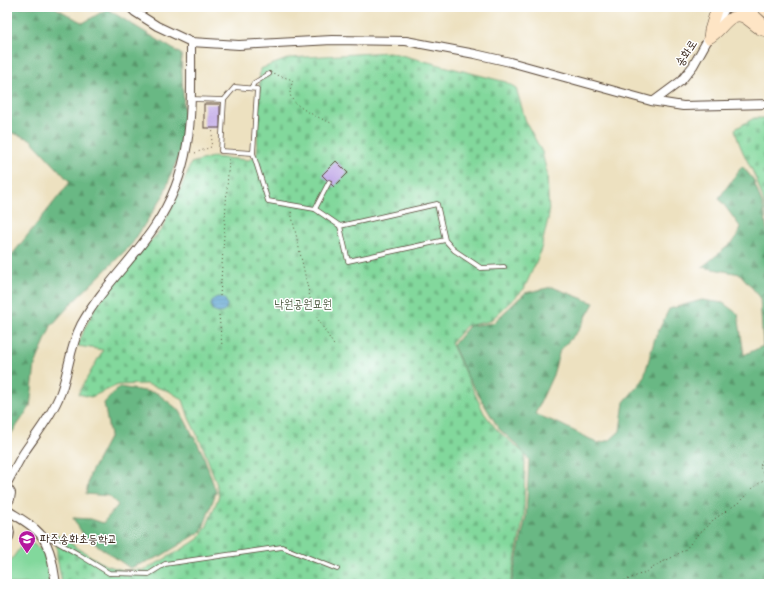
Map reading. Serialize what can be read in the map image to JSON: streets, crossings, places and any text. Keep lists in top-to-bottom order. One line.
{"streets":{"street":["송화로"]},"parks":["낙원공원묘원"],"places":{"school or university":["파주송화초등학교"]}}
